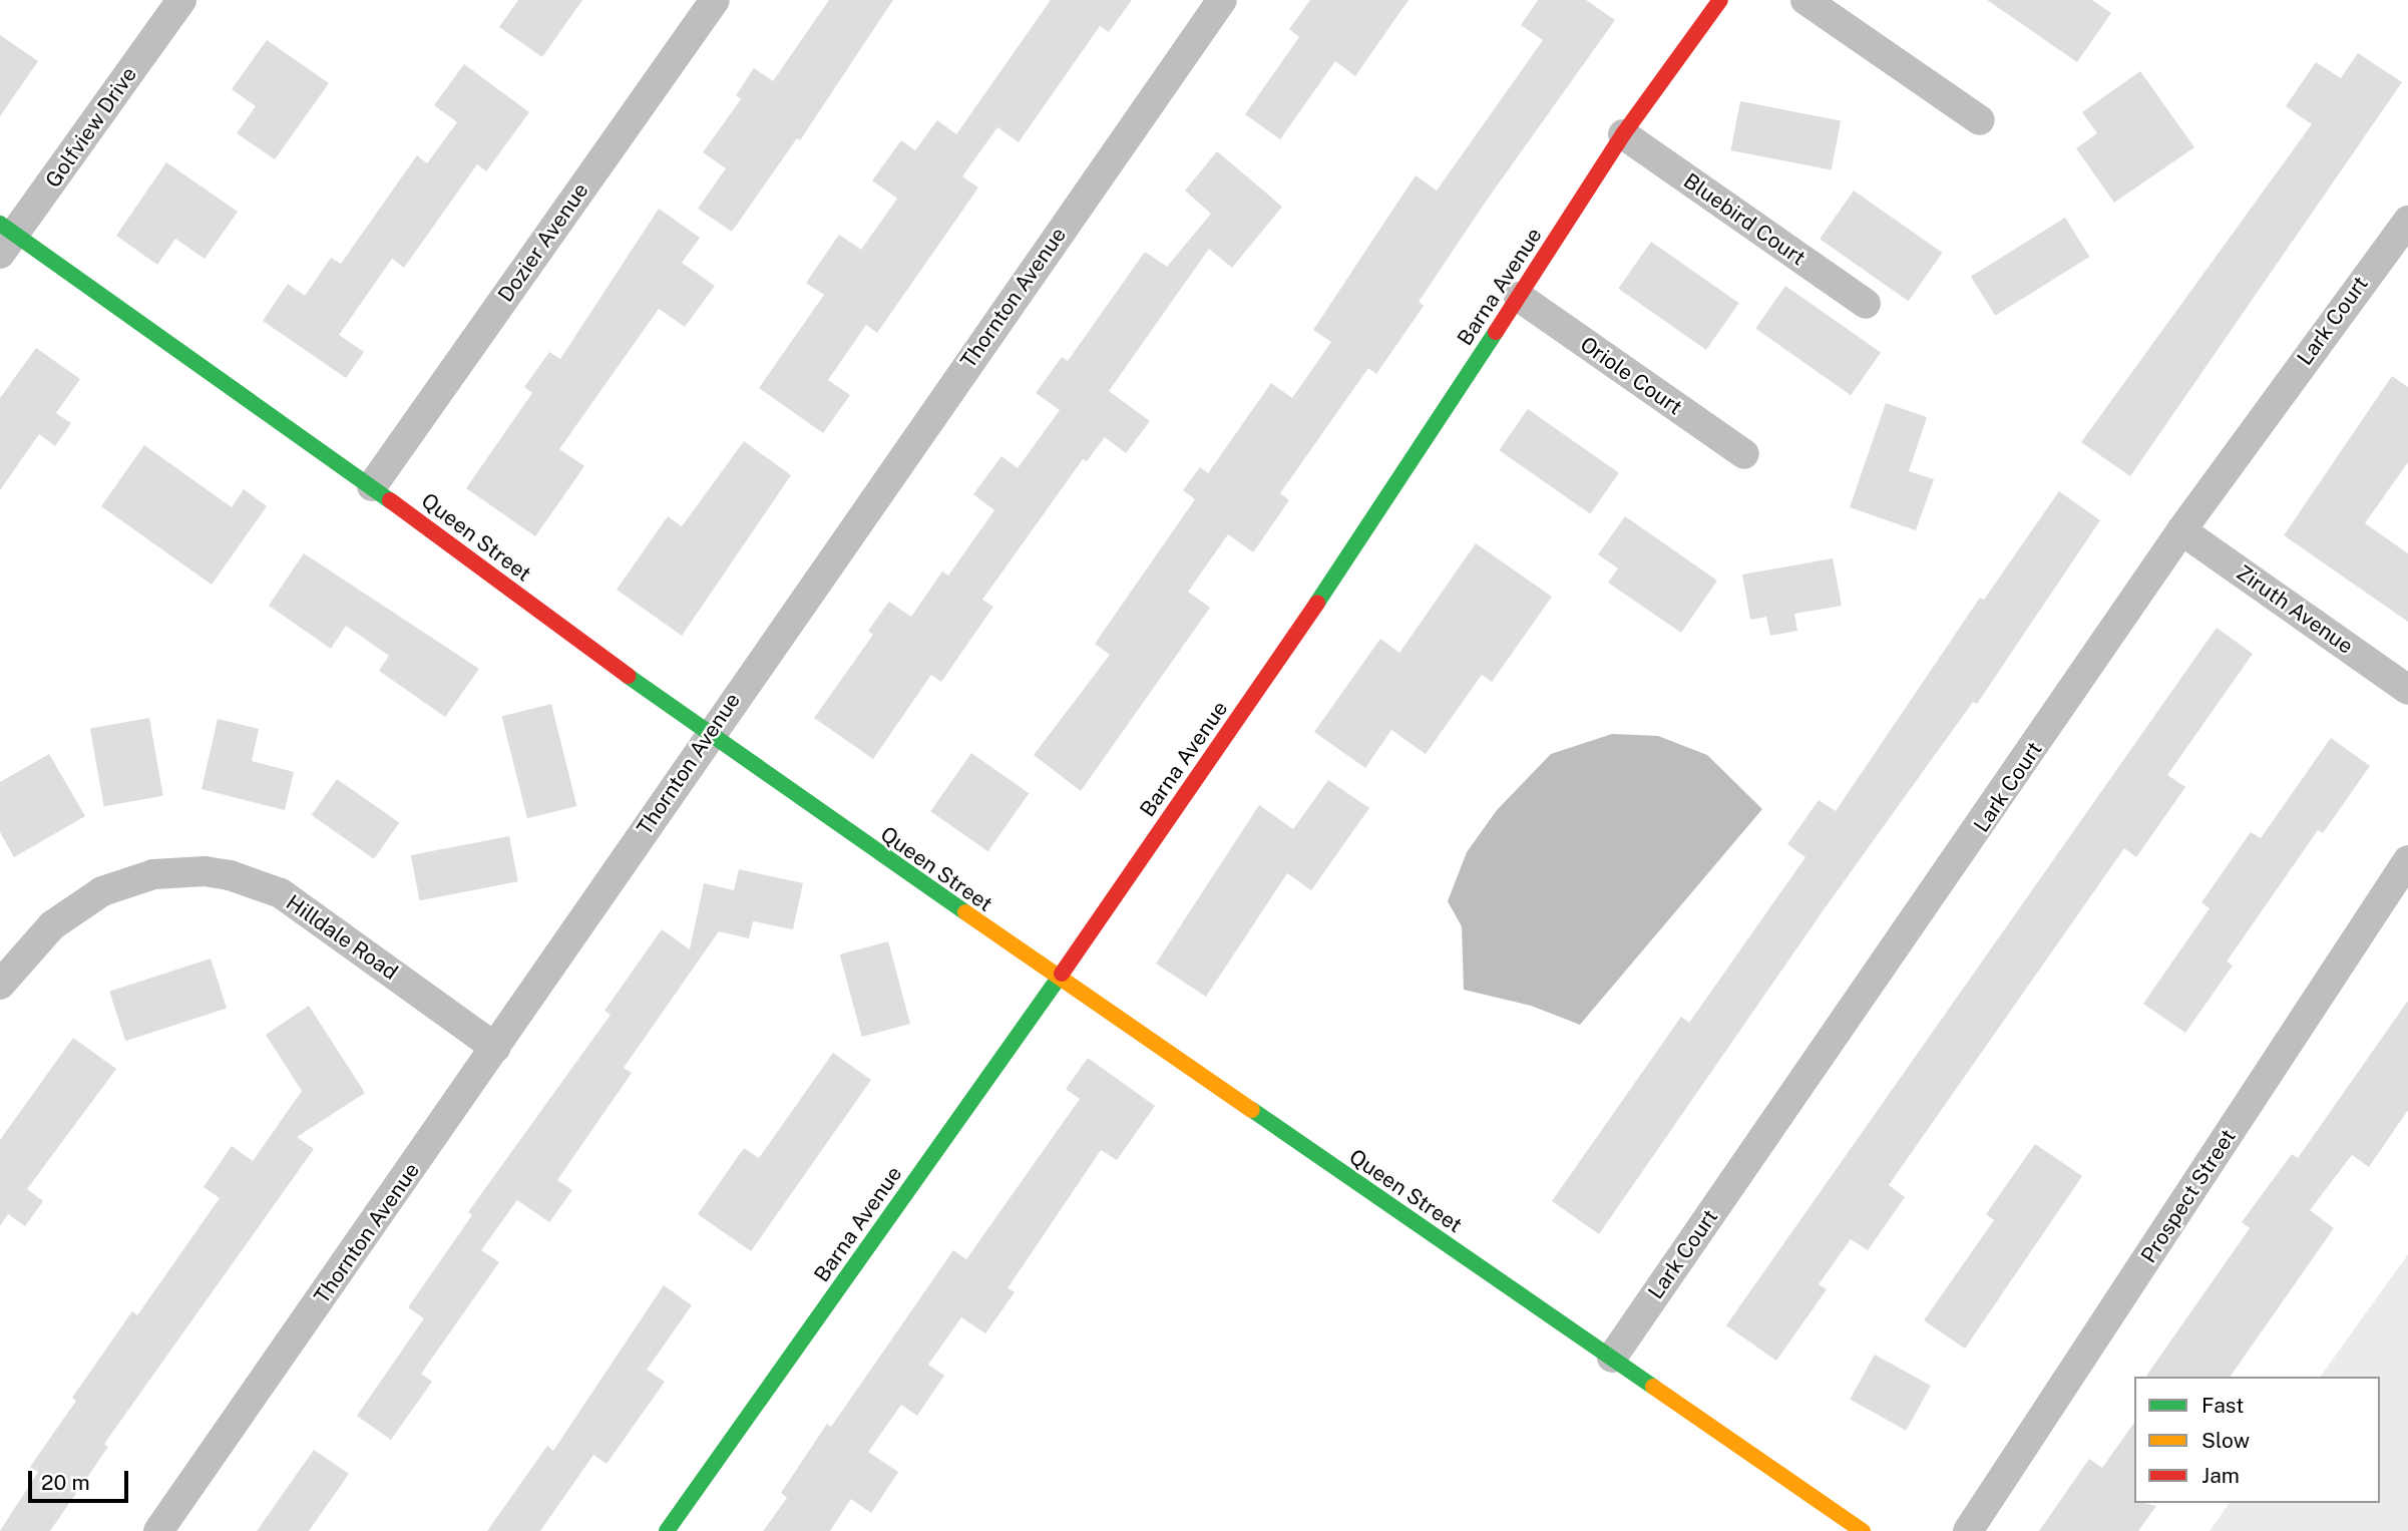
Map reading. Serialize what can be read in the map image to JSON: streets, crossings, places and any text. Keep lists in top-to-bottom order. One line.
{"streets":{"street":["Golfview Drive","Bluebird Court","Dozier Avenue","Barna Avenue","Thornton Avenue","Lark Court","Oriole Court","Queen Street","Ziruth Avenue","Hilldale Road","Prospect Street"]},"crossings":[["Golfview Drive","Queen Street"],["Bluebird Court","Barna Avenue"],["Dozier Avenue","Queen Street"],["Barna Avenue","Oriole Court"],["Barna Avenue","Queen Street"],["Thornton Avenue","Queen Street"],["Thornton Avenue","Hilldale Road"],["Lark Court","Queen Street"],["Lark Court","Ziruth Avenue"]],"legend":["Fast","Slow","Jam"],"scale_bar":"20 m"}
